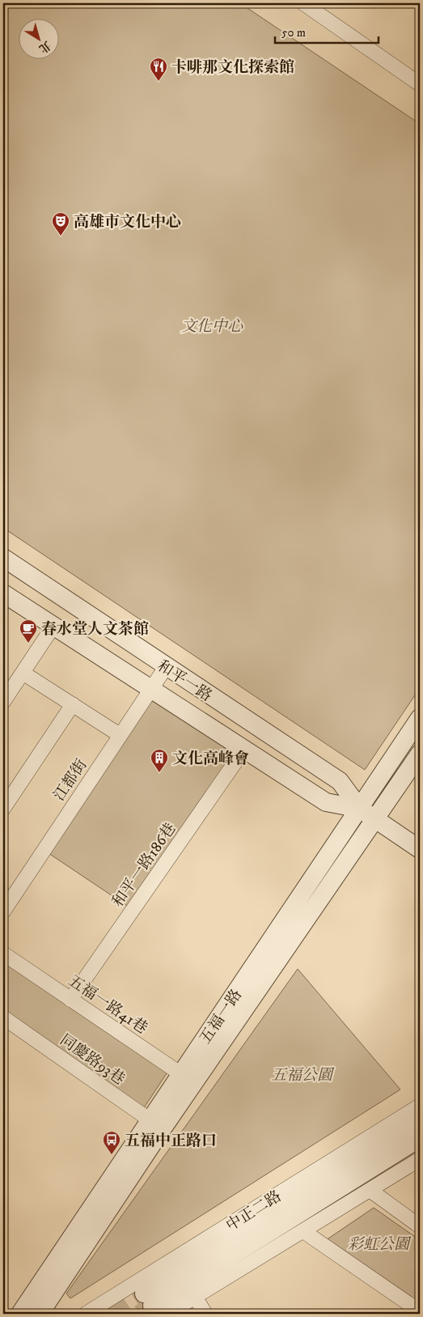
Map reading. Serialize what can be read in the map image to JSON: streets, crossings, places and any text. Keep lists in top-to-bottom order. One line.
{"streets":{"street":["和平一路","江都街","和平一路186巷","五福一路41巷","五福一路","同慶路93巷","中正二路"]},"crossings":[["和平一路","江都街"],["和平一路","和平一路186巷"],["和平一路","五福一路"],["和平一路186巷","五福一路41巷"],["五福一路41巷","五福一路"],["五福一路","同慶路93巷"]],"parks":["文化中心","五福公園","彩虹公園"],"places":{"restaurant":["卡啡那文化探索館"],"theatre":["高雄市文化中心"],"cafe":["春水堂人文茶館"],"building":["文化高峰會"],"bus stop":["五福中正路口"]},"scale_bar":"50 m","north":"bottom right"}
